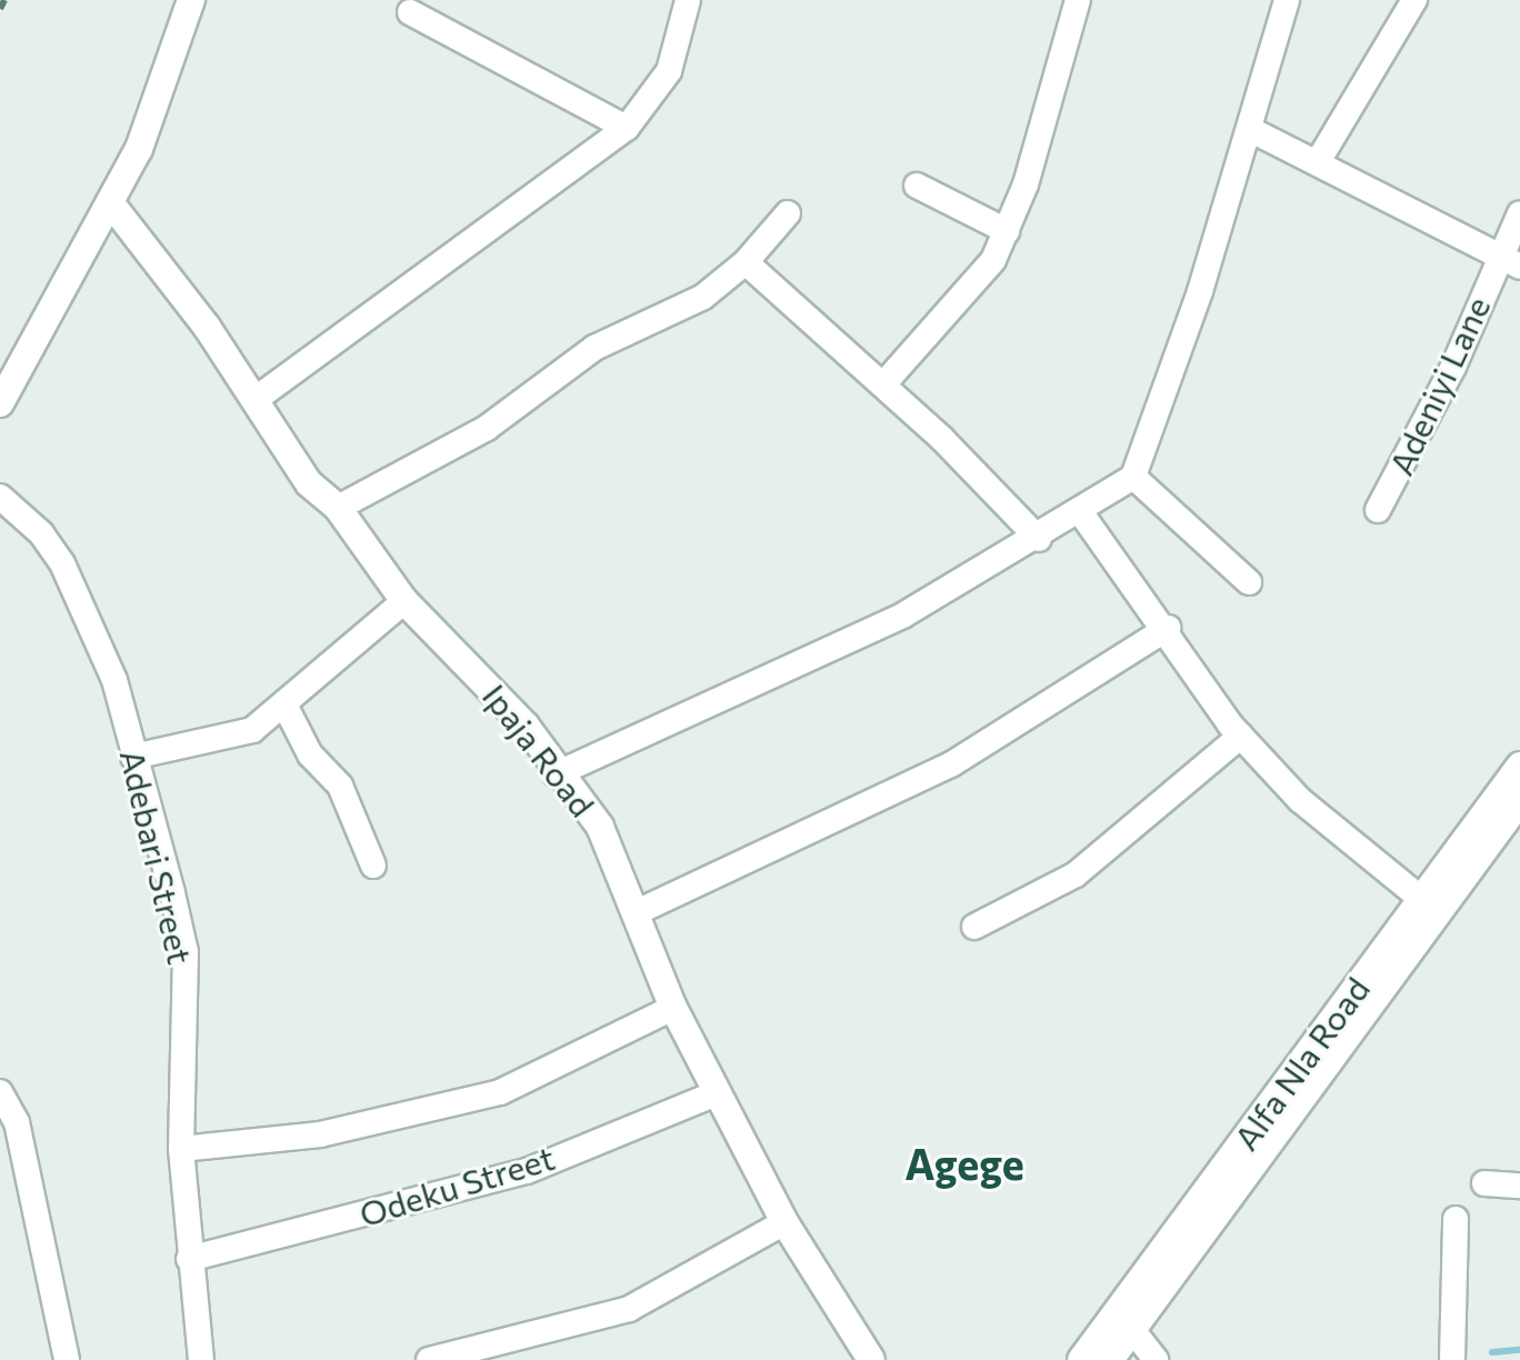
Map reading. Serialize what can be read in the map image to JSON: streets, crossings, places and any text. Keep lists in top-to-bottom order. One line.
{"streets":{"main road":["Ipaja Road","Alfa Nla Road"],"street":["Adeniyi Lane","Adebari Street","Odeku Street"]},"crossings":[["Ipaja Road","Odeku Street"],["Adebari Street","Odeku Street"]],"districts":["Agege"]}
